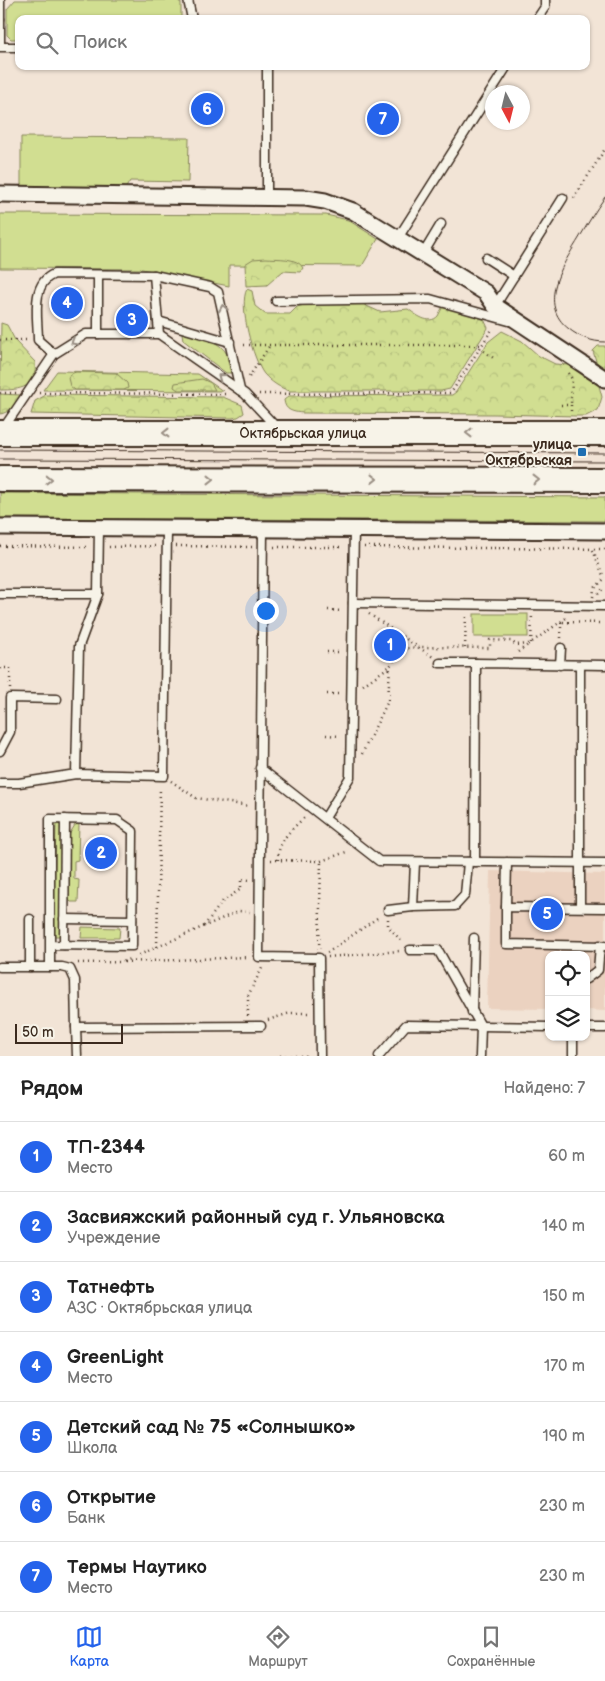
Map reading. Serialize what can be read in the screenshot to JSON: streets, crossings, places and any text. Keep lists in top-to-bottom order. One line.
{"streets":{"main road":["Октябрьская улица"]},"places":{"transit":["улица Октябрьская"]},"scale_bar":"50 m","north":"bottom","page":{"search":"Поиск","pins":["6","7","4","3","1","2","5"],"scale":"50 m","heading":["Рядом","Найдено: 7"],"list":[{"mark":"1","name":"ТП-2344","note":"Место","value":"60 m"},{"mark":"2","name":"Засвияжский районный суд г. Ульяновска","note":"Учреждение","value":"140 m"},{"mark":"3","name":"Татнефть","note":"АЗС · Октябрьская улица","value":"150 m"},{"mark":"4","name":"GreenLight","note":"Место","value":"170 m"},{"mark":"5","name":"Детский сад № 75 «Солнышко»","note":"Школа","value":"190 m"},{"mark":"6","name":"Открытие","note":"Банк","value":"230 m"},{"mark":"7","name":"Термы Наутико","note":"Место","value":"230 m"}],"nav":["Карта","Маршрут","Сохранённые"]}}
